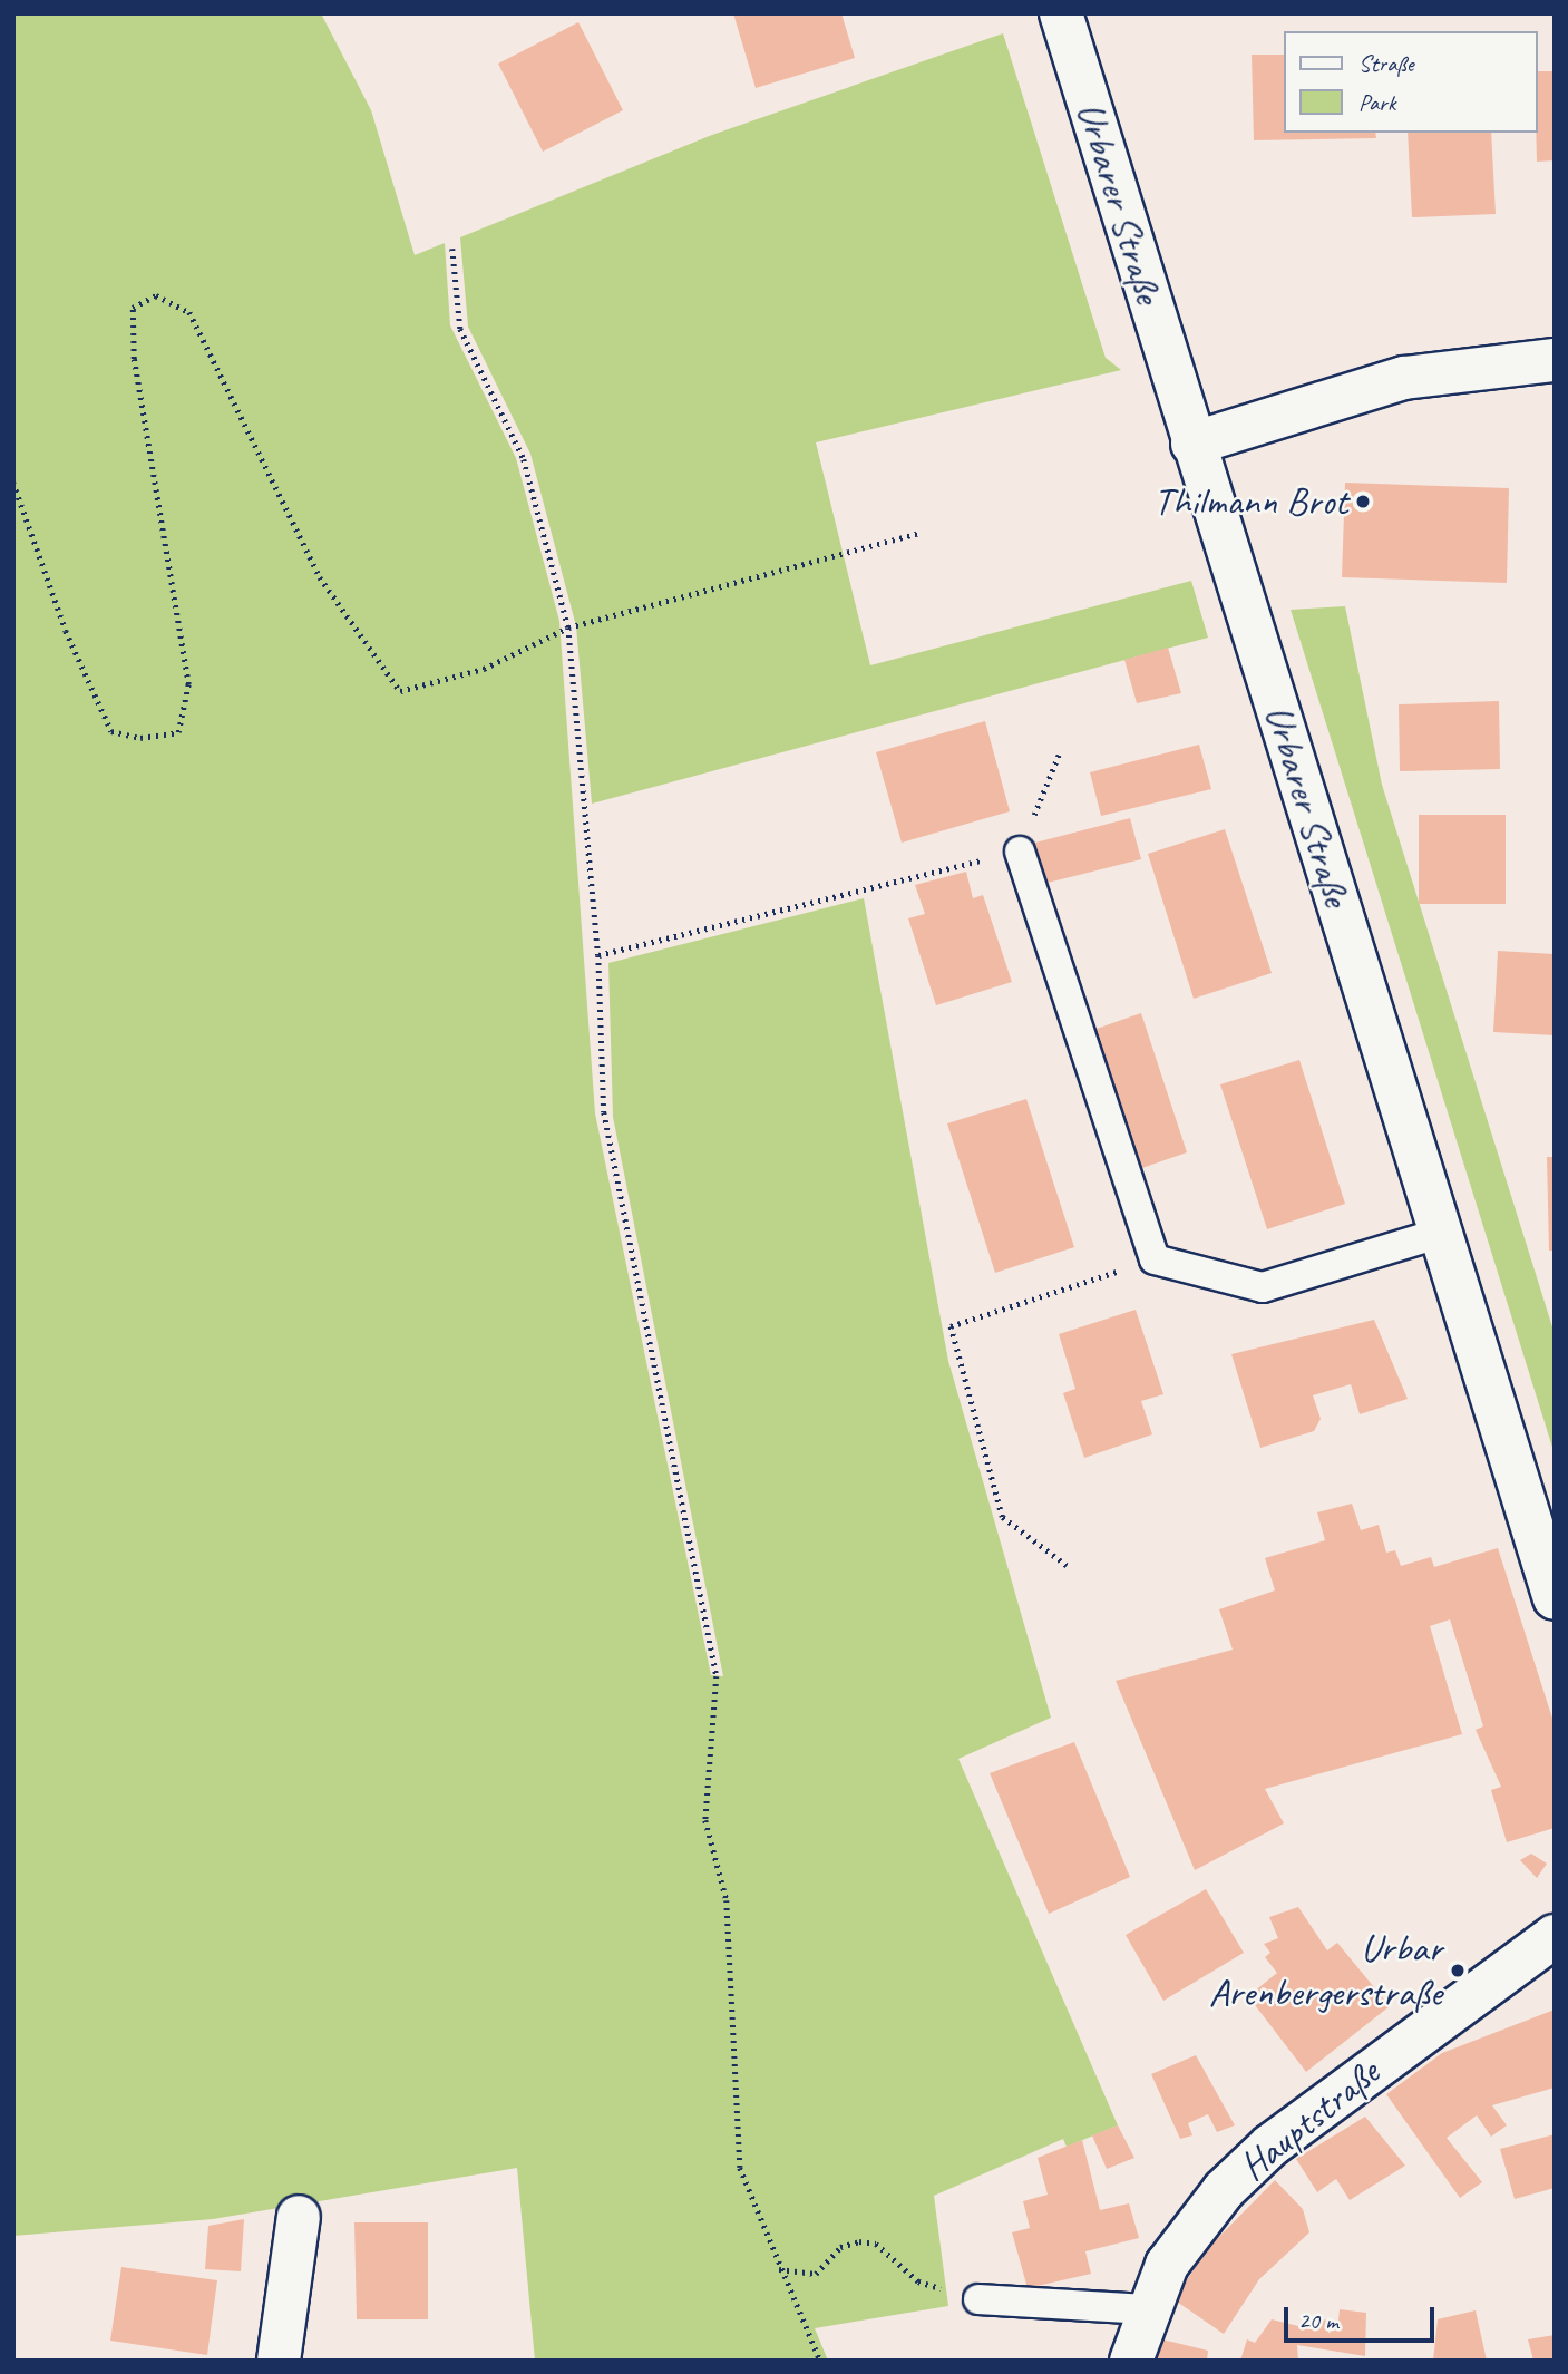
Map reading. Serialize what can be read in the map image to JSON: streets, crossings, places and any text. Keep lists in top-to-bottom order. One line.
{"streets":{"street":["Urbarer Straße","Hauptstraße"]},"places":["Thilmann Brot","Urbar Arenbergerstraße"],"legend":["Straße","Park"],"scale_bar":"20 m"}
